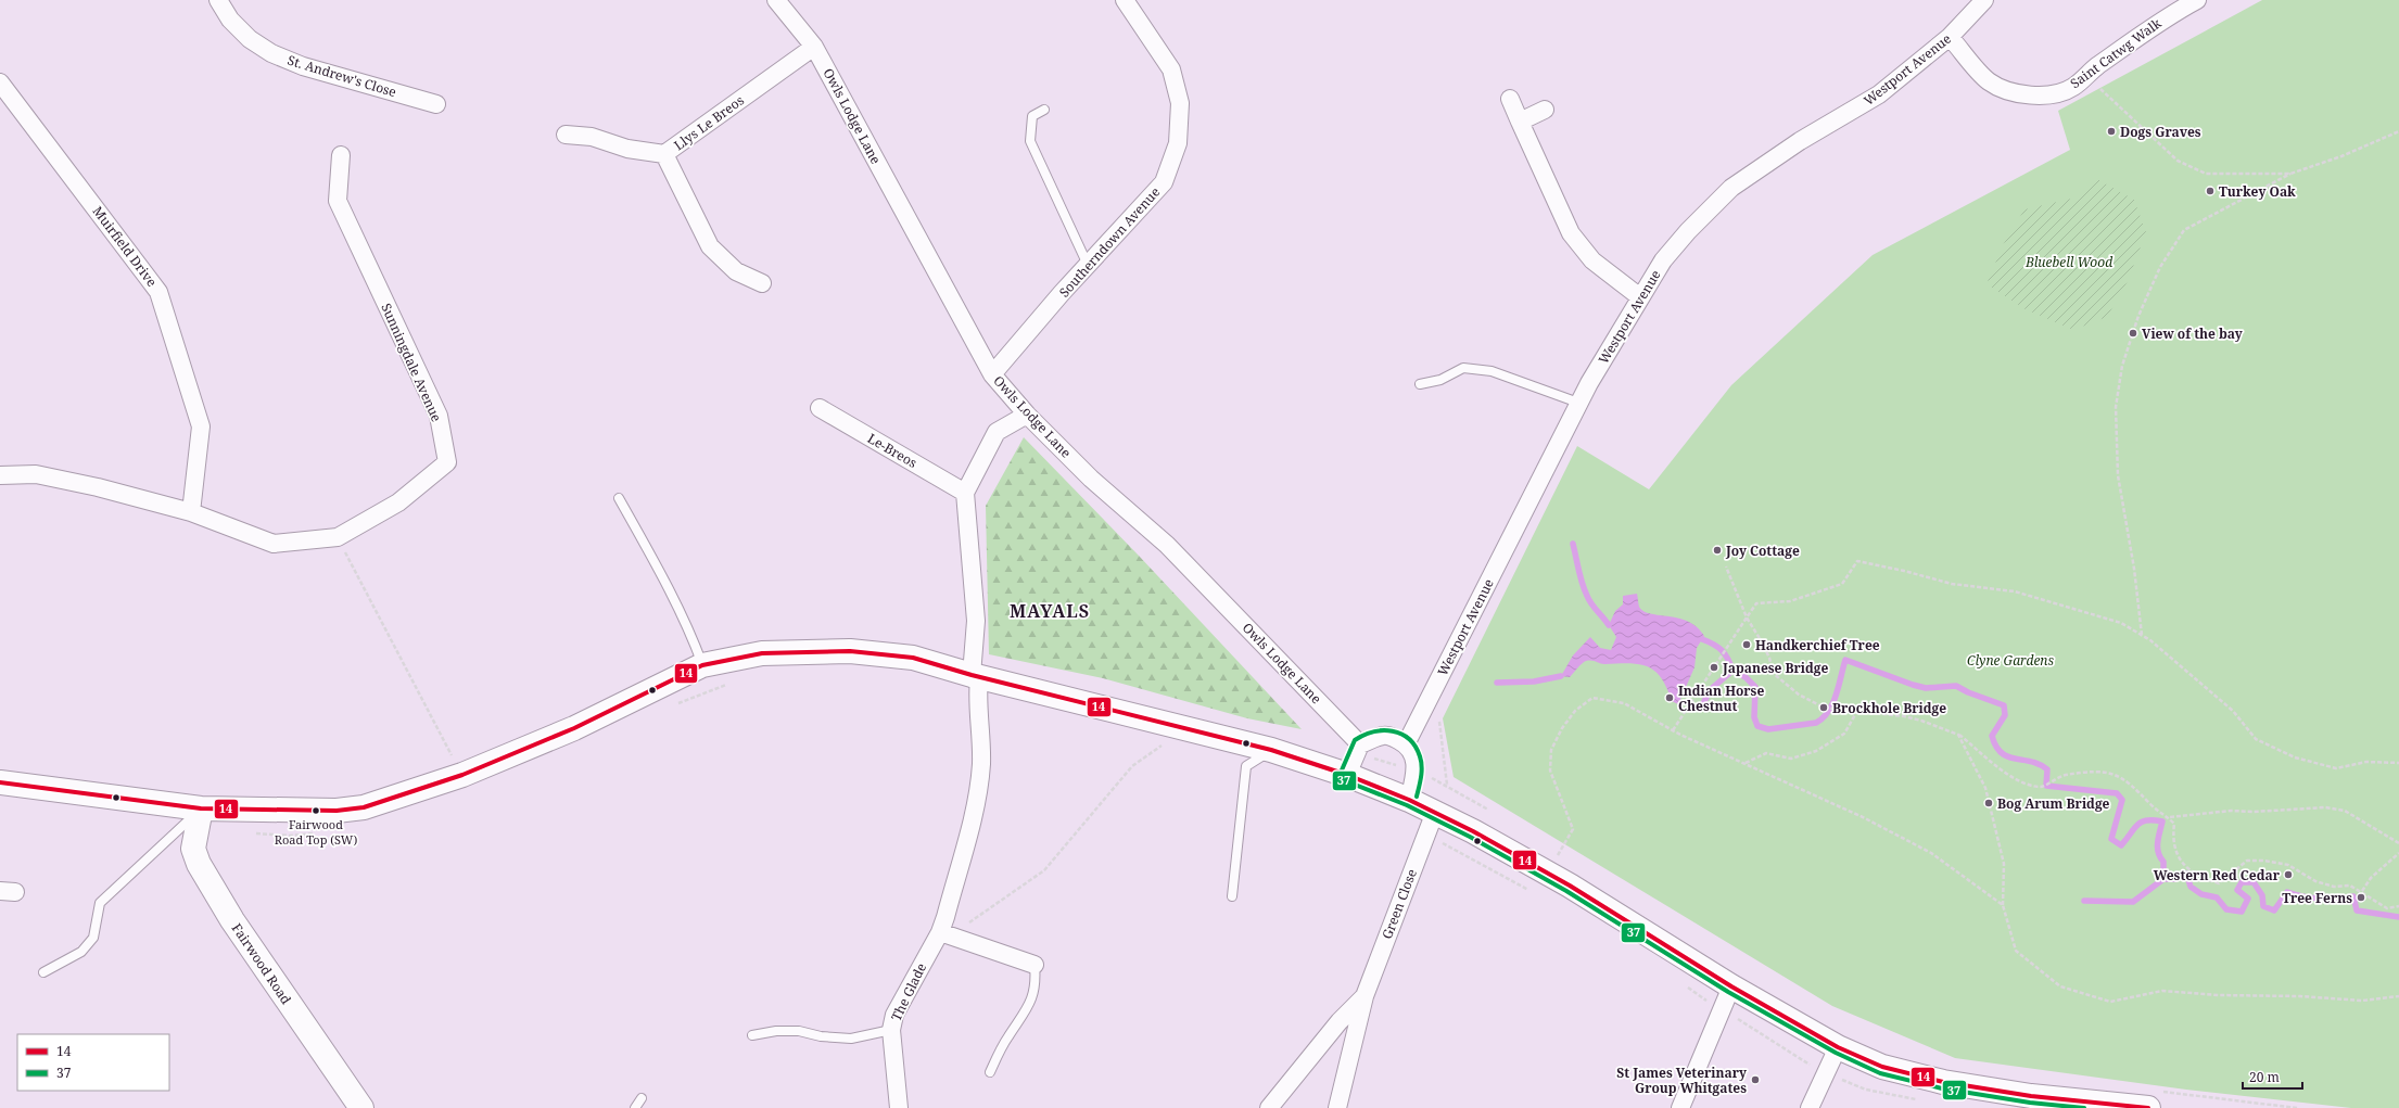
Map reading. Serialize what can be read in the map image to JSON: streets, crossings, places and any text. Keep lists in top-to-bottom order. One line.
{"streets":{"main road":["Fairwood Road"],"street":["Saint Catwg Walk","Westport Avenue","St. Andrew's Close","Owls Lodge Lane","Llys Le Breos","Southerndown Avenue","Muirfield Drive","Sunningdale Avenue","Le-Breos","Green Close","The Glade"]},"crossings":[["Saint Catwg Walk","Westport Avenue"],["Owls Lodge Lane","Llys Le Breos"],["Owls Lodge Lane","Southerndown Avenue"],["Muirfield Drive","Sunningdale Avenue"],["Le-Breos","The Glade"]],"districts":["MAYALS"],"parks":["Bluebell Wood","Clyne Gardens"],"places":["Dogs Graves","Turkey Oak","View of the bay","Joy Cottage","Handkerchief Tree","Japanese Bridge","Indian Horse Chestnut","Brockhole Bridge","Bog Arum Bridge","Fairwood Road Top (SW)","Western Red Cedar","Tree Ferns","St James Veterinary Group Whitgates"],"lines":["transit line 14","transit line 37"],"legend":["14","37"],"scale_bar":"20 m"}
